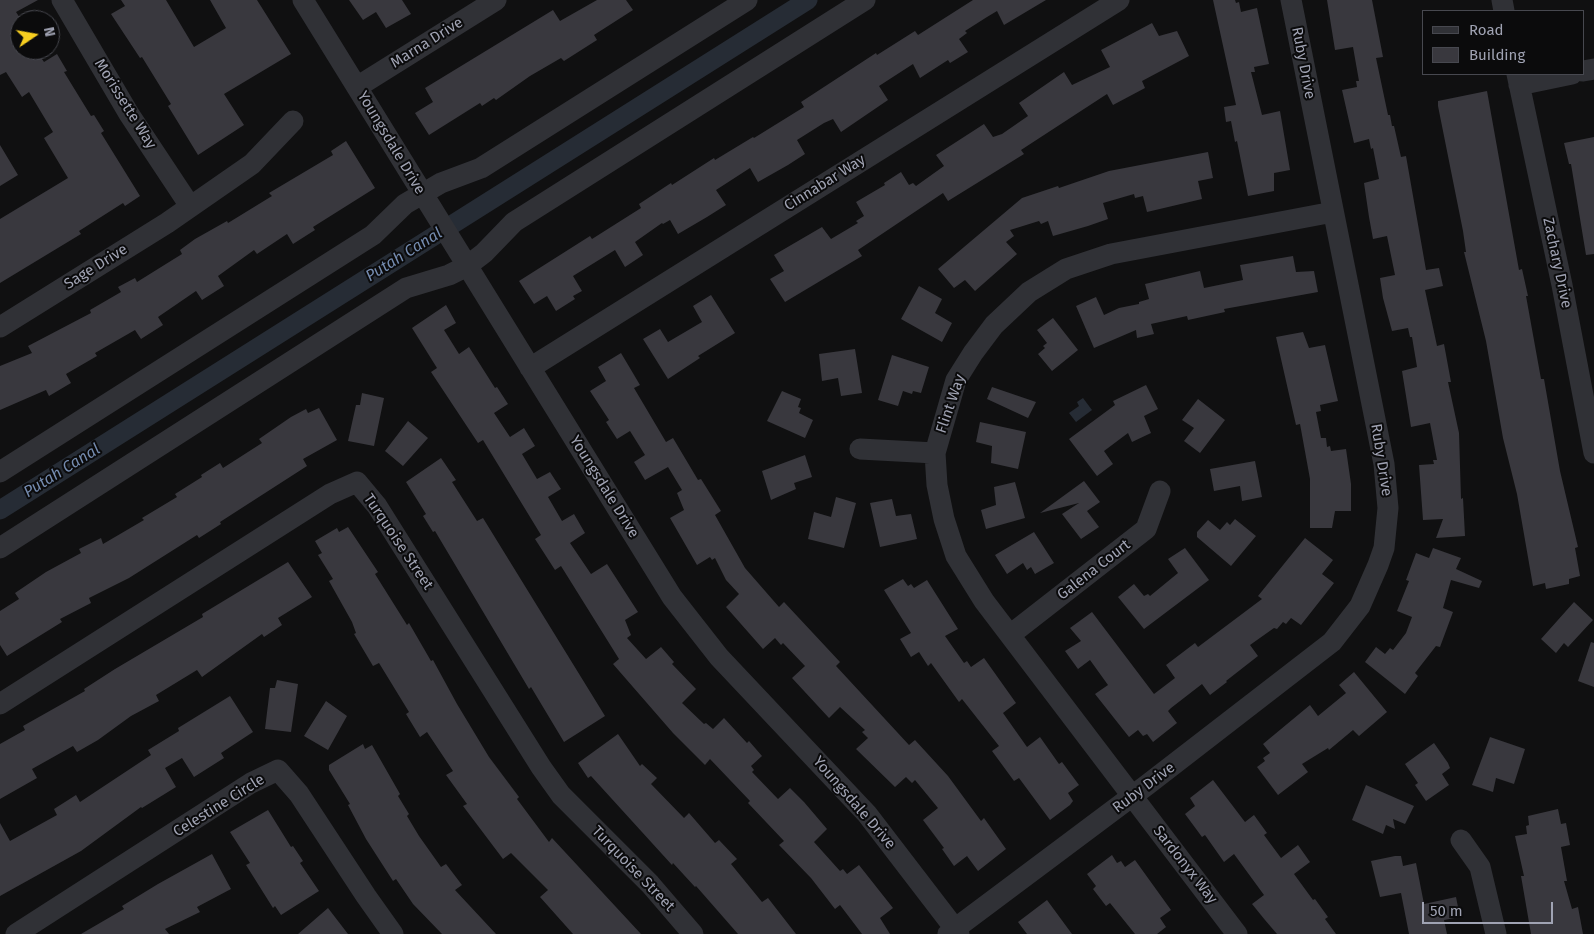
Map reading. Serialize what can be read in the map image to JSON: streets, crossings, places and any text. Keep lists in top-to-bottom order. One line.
{"streets":{"street":["Marna Drive","Ruby Drive","Morissette Way","Youngsdale Drive","Cinnabar Way","Zachary Drive","Sage Drive","Flint Way","Turquoise Street","Galena Court","Celestine Circle","Sardonyx Way"]},"crossings":[["Marna Drive","Youngsdale Drive"],["Ruby Drive","Youngsdale Drive"],["Ruby Drive","Flint Way"],["Ruby Drive","Sardonyx Way"],["Morissette Way","Sage Drive"],["Youngsdale Drive","Cinnabar Way"],["Flint Way","Galena Court"],["Flint Way","Sardonyx Way"]],"water":["Putah Canal"],"legend":["Road","Building"],"scale_bar":"50 m","north":"right"}
